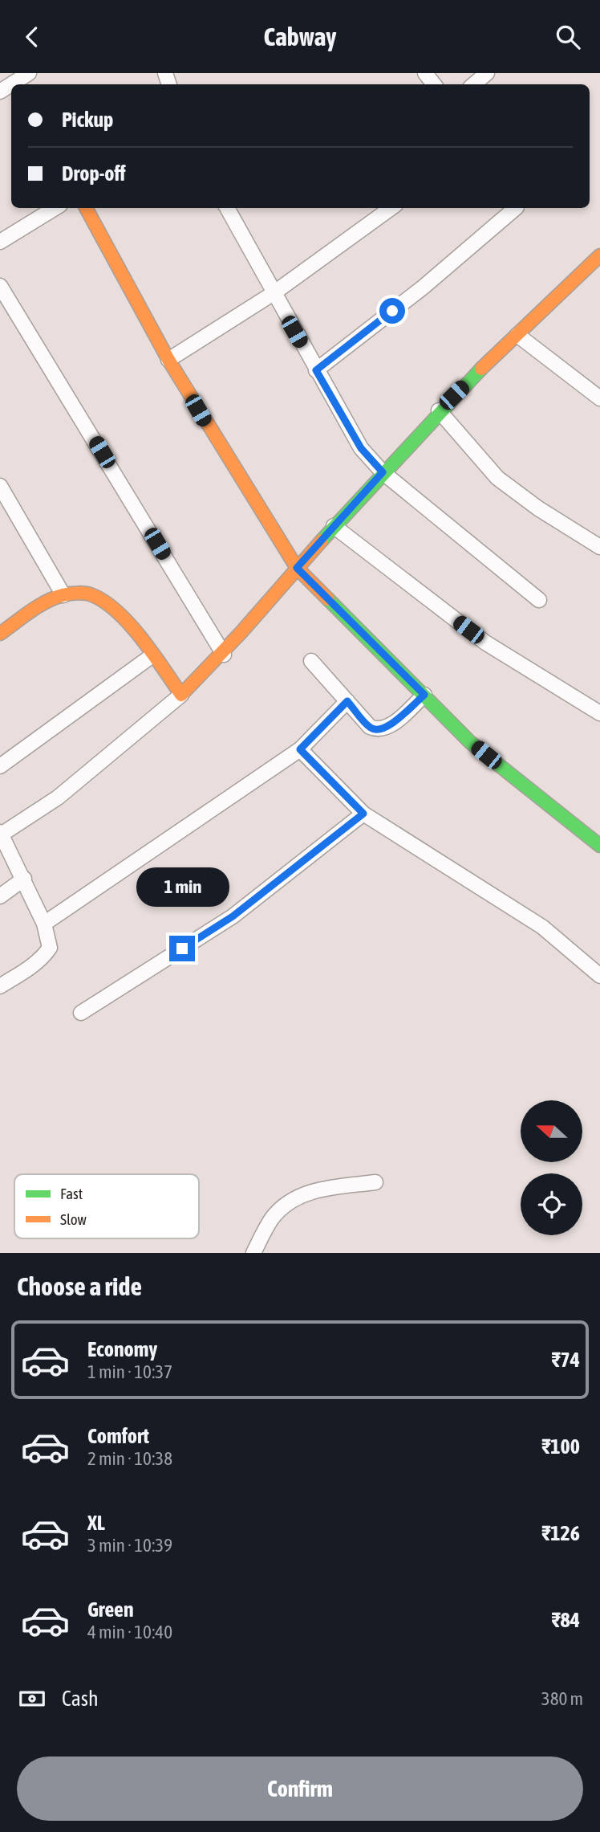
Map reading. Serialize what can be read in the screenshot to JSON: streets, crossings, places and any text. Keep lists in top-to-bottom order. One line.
{"legend":["Fast","Slow"],"north":"left","page":{"header":"Cabway","banner":["Pickup","Drop-off"],"bubble":"1 min","heading":"Choose a ride","list":[{"name":"Economy","note":"1 min · 10:37","value":"₹74"},{"name":"Comfort","note":"2 min · 10:38","value":"₹100"},{"name":"XL","note":"3 min · 10:39","value":"₹126"},{"name":"Green","note":"4 min · 10:40","value":"₹84"}],"pay":["Cash","380 m"],"buttons":"Confirm"}}
